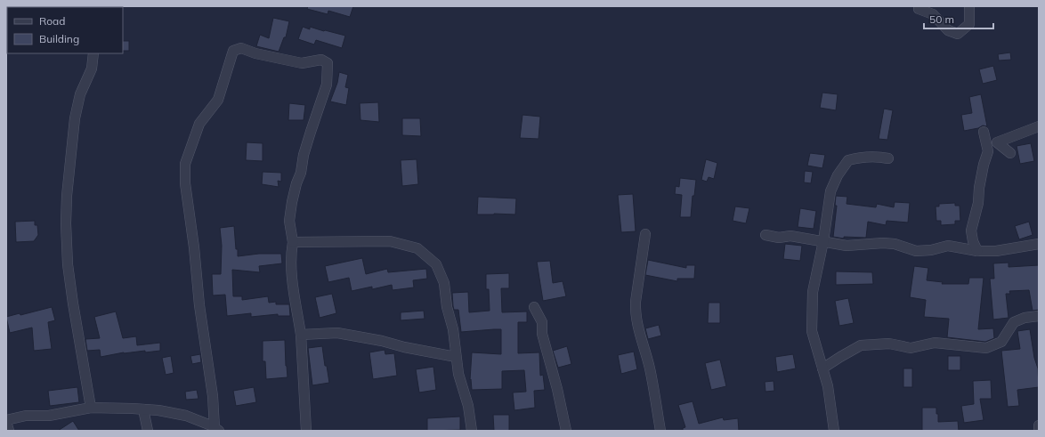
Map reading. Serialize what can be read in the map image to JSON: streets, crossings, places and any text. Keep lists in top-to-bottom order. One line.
{"legend":["Road","Building"],"scale_bar":"50 m"}
